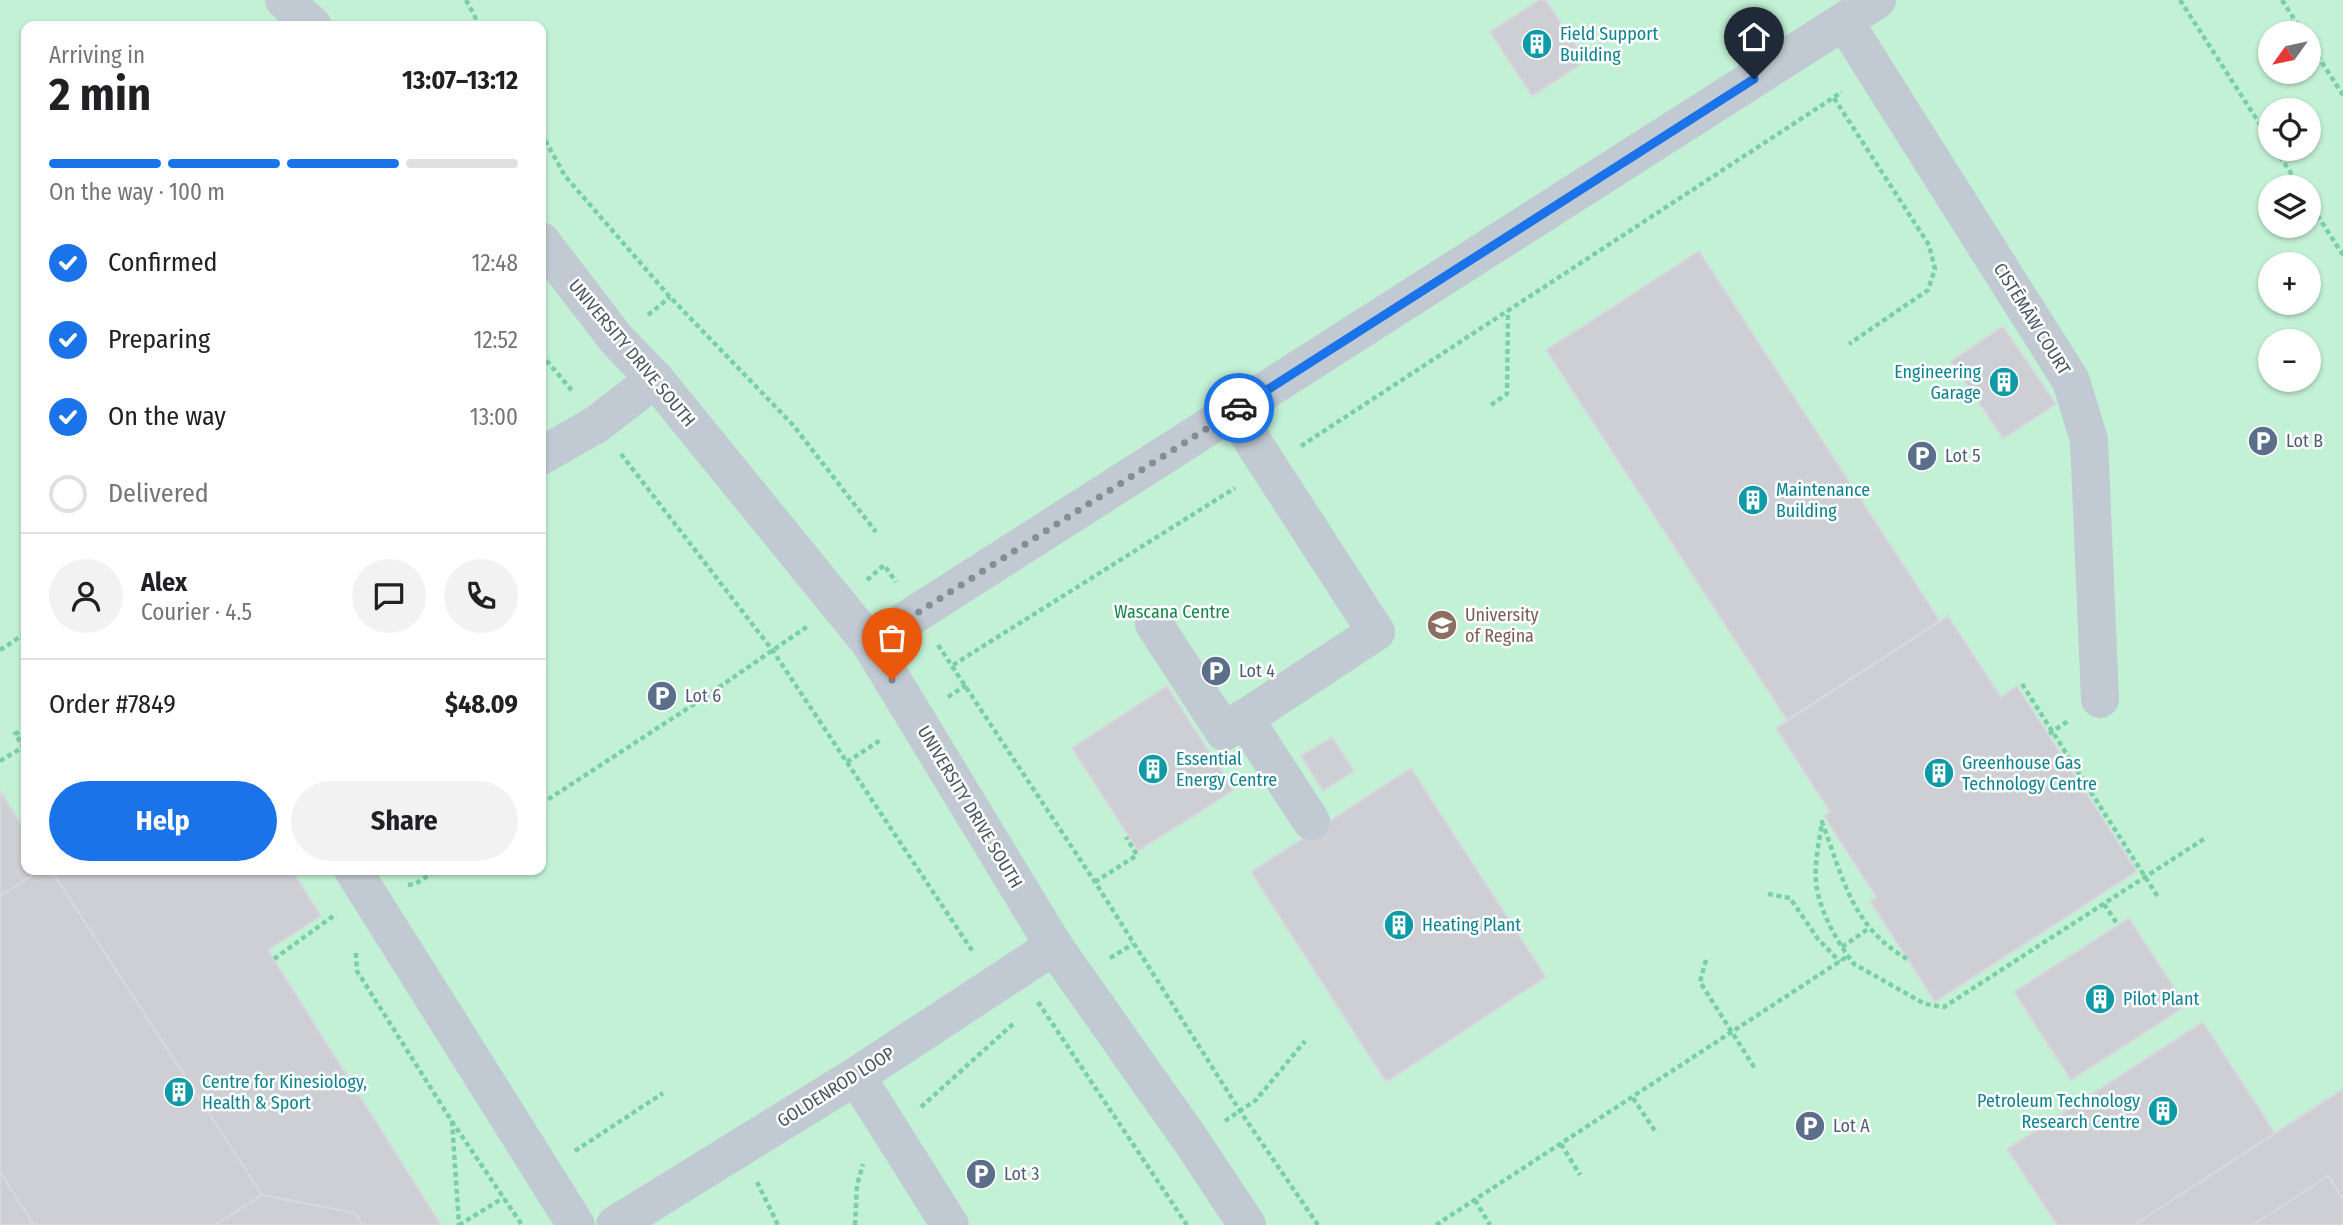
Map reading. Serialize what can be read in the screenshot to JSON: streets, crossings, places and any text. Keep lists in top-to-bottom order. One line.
{"streets":{"street":["CISTĒMĀW COURT","UNIVERSITY DRIVE SOUTH","GOLDENROD LOOP"]},"crossings":[["UNIVERSITY DRIVE SOUTH","GOLDENROD LOOP"]],"parks":["Wascana Centre"],"places":{"building":["Field Support Building","Engineering Garage","Maintenance Building","Essential Energy Centre","Greenhouse Gas Technology Centre","Heating Plant","Pilot Plant","Centre for Kinesiology, Health & Sport","Petroleum Technology Research Centre"],"parking":["Lot B","Lot 5","Lot 4","Lot 6","Lot A","Lot 3"],"school or university":["University of Regina"]},"north":"bottom left","page":{"map_buttons":["+","−"],"heading":["2 min","Arriving in","13:07–13:12"],"panel":["Alex","Courier · 4.5","Order #7849","$48.09"],"bar":"On the way · 100 m","list":[["Confirmed","12:48"],["Preparing","12:52"],["On the way","13:00"],"Delivered"],"buttons":["Help","Share"]}}
